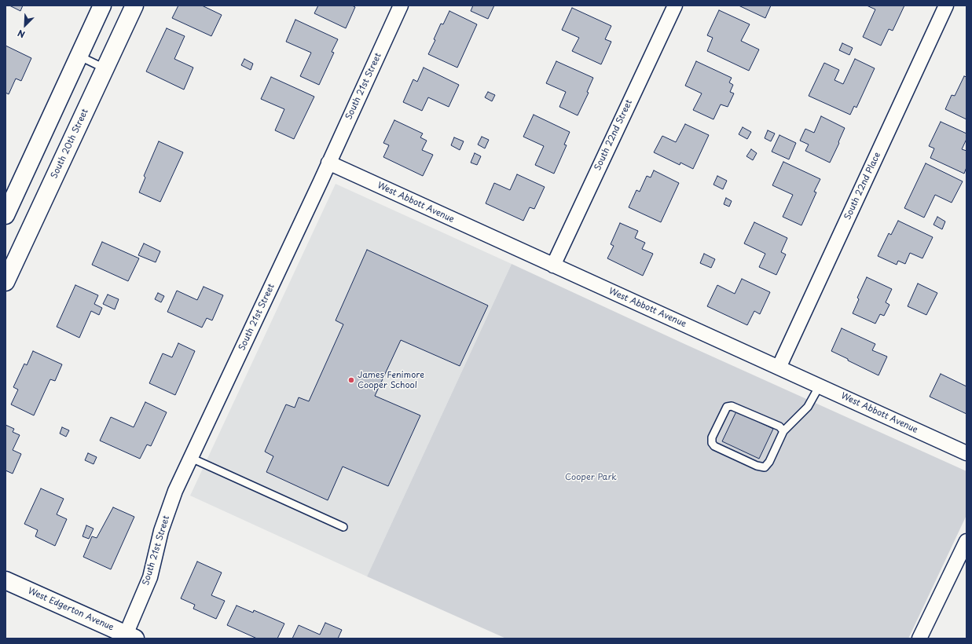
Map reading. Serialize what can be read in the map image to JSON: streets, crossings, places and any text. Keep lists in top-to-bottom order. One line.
{"streets":{"street":["South 21st Street","South 22nd Street","South 20th Street","South 22nd Place","West Abbott Avenue","West Edgerton Avenue"]},"crossings":[["South 21st Street","West Abbott Avenue"],["South 21st Street","West Edgerton Avenue"],["South 22nd Street","West Abbott Avenue"],["South 22nd Place","West Abbott Avenue"]],"parks":["Cooper Park"],"places":["James Fenimore Cooper School"],"north":"bottom left"}
